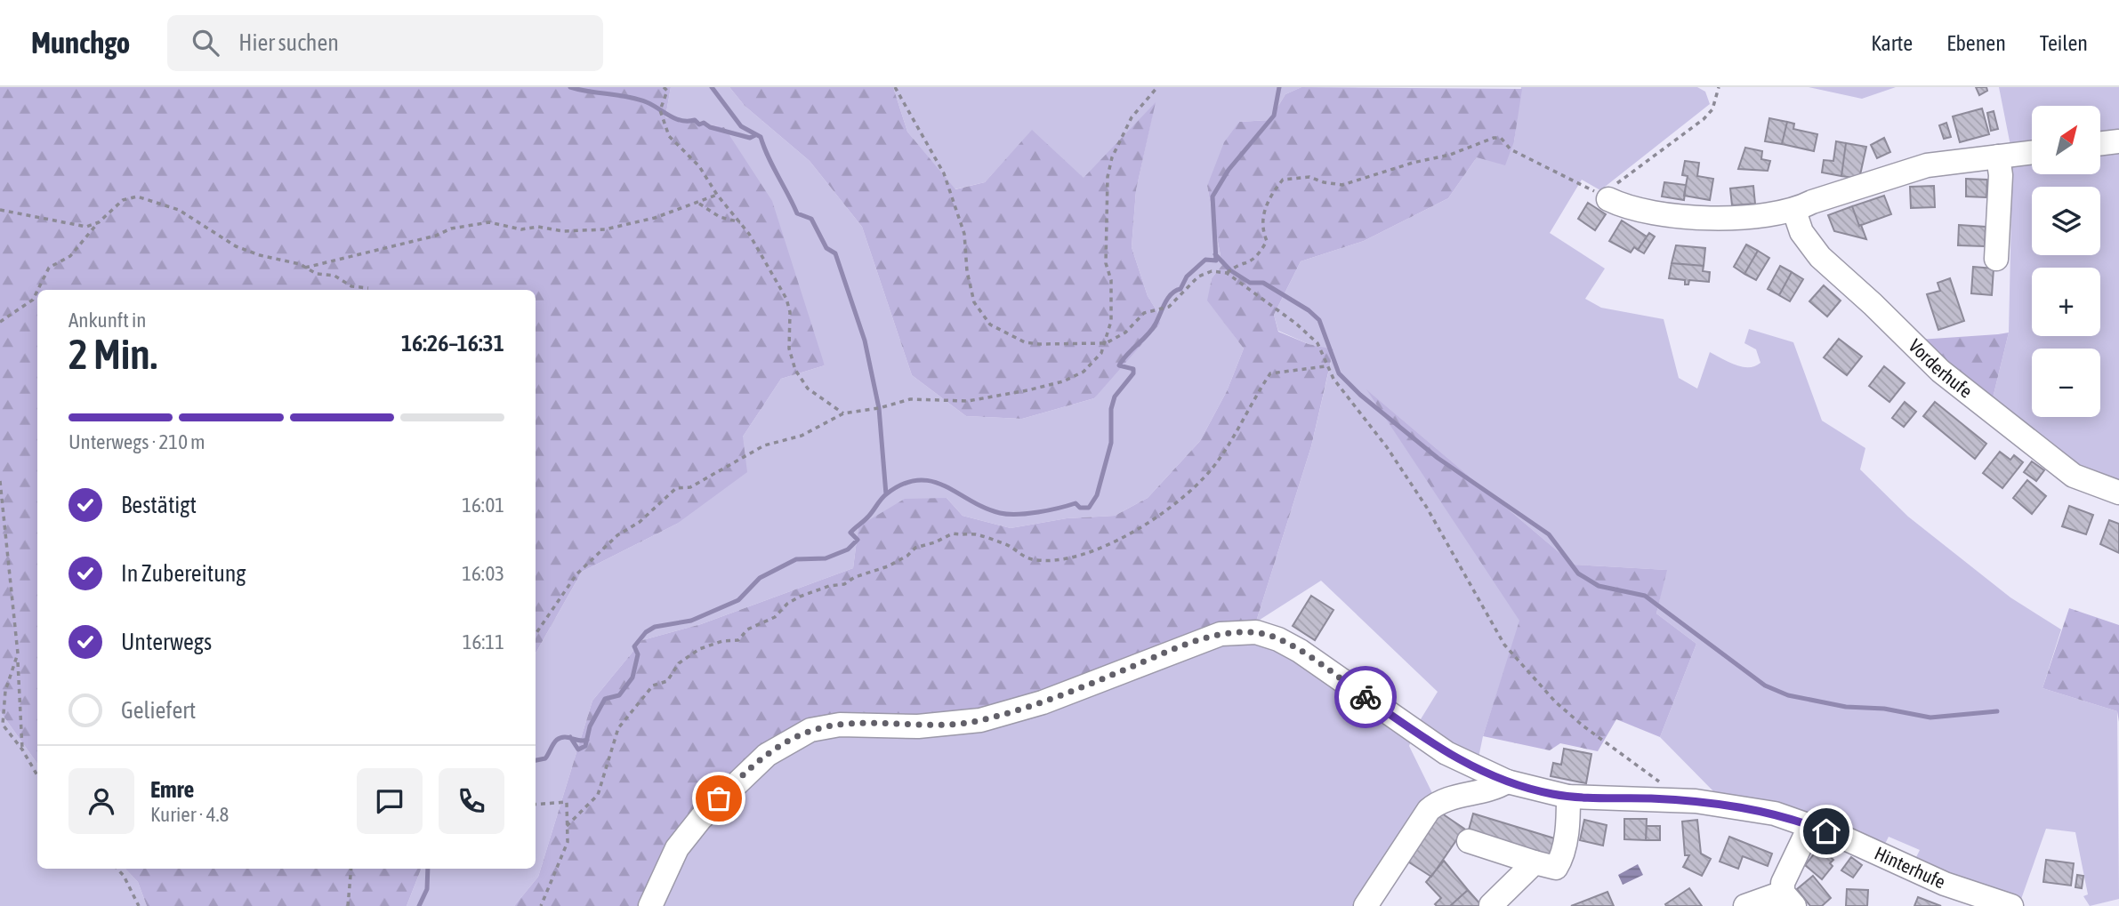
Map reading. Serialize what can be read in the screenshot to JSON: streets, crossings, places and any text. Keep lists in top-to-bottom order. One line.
{"streets":{"street":["Vorderhufe","Hinterhufe"]},"north":"top right","page":{"header":"Munchgo","search":"Hier suchen","nav":["Karte","Ebenen","Teilen"],"map_buttons":["+","−"],"heading":["2 Min.","Ankunft in","16:26–16:31"],"panel":["Emre","Kurier · 4.8"],"bar":"Unterwegs · 210 m","list":[["Bestätigt","16:01"],["In Zubereitung","16:03"],["Unterwegs","16:11"],"Geliefert"]}}
